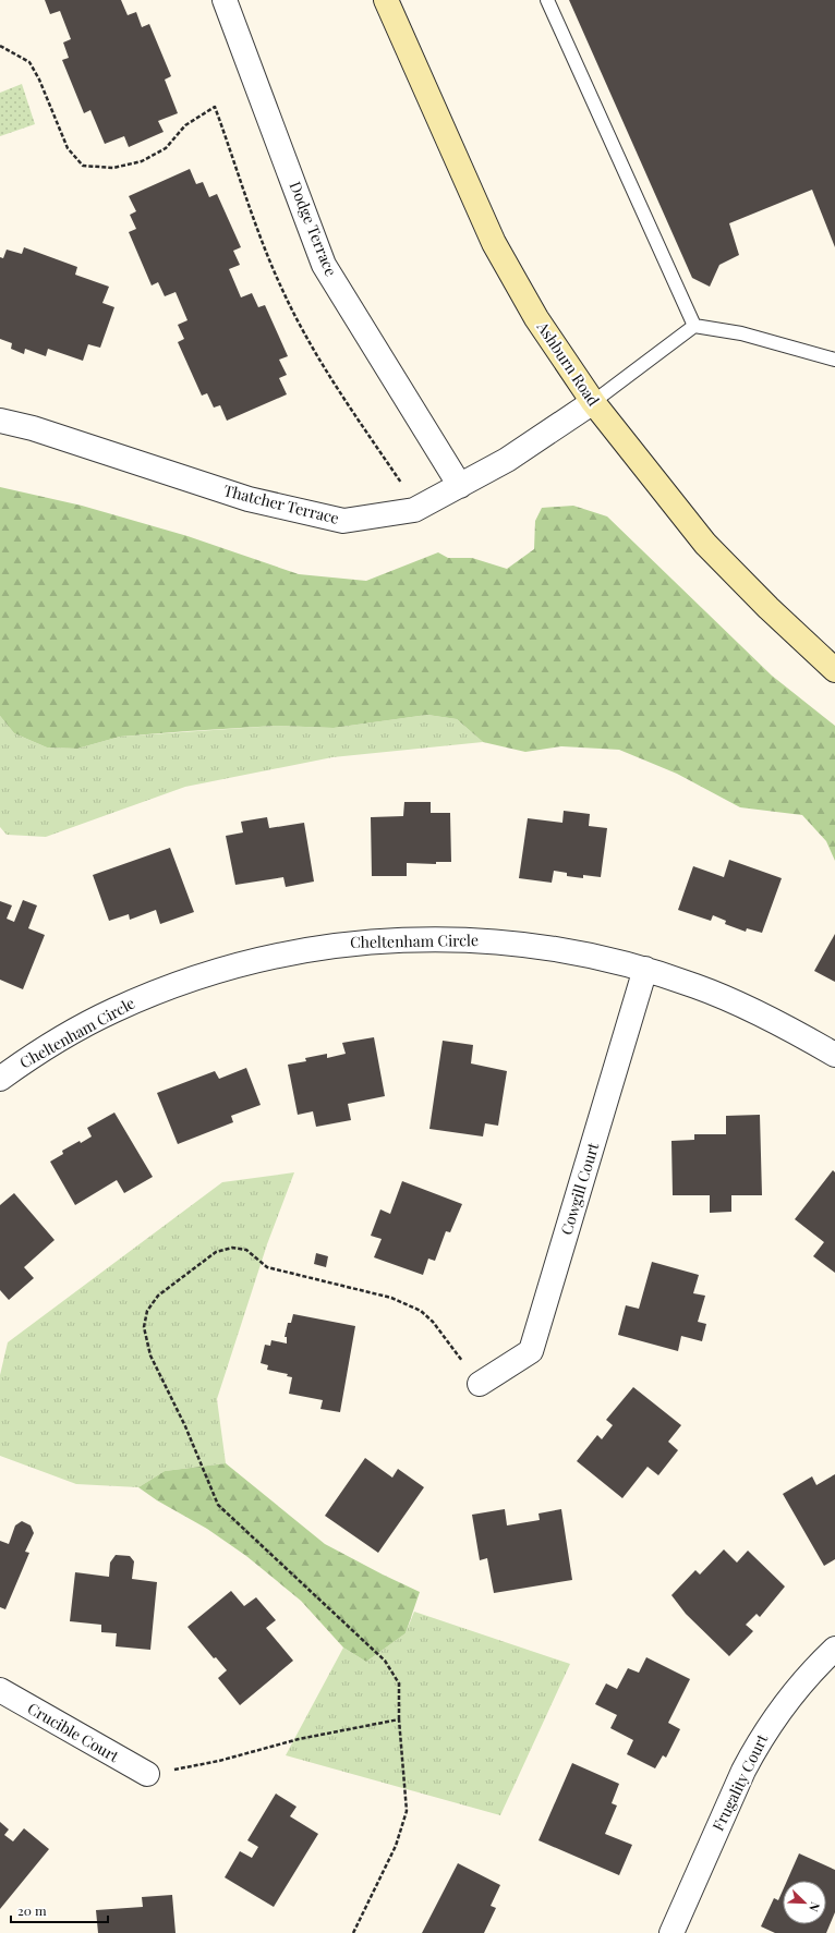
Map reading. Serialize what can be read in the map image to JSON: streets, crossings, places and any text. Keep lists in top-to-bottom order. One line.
{"streets":{"main road":["Ashburn Road"],"street":["Dodge Terrace","Thatcher Terrace","Cheltenham Circle","Cowgill Court","Crucible Court","Frugality Court"]},"crossings":[["Dodge Terrace","Thatcher Terrace"],["Ashburn Road","Thatcher Terrace"],["Cheltenham Circle","Cowgill Court"]],"scale_bar":"20 m","north":"bottom right"}
